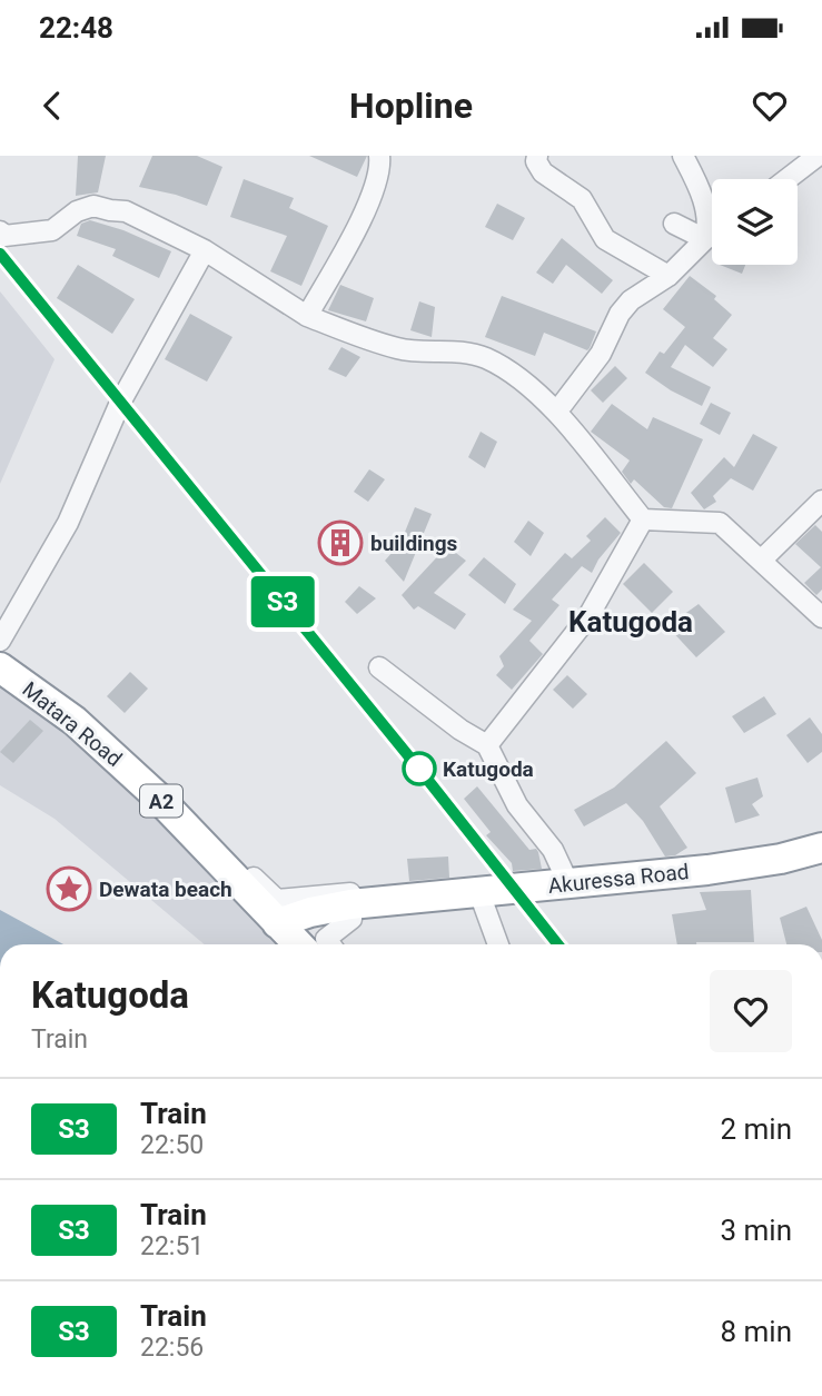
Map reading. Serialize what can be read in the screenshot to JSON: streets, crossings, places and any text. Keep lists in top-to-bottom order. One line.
{"streets":{"highway":["Matara Road","A2","Akuressa Road"]},"crossings":[["Matara Road","Akuressa Road"]],"districts":["Katugoda"],"places":{"building":["buildings"],"other":["Katugoda"],"place":["Dewata beach"]},"page":{"status":"22:48","header":"Hopline","on_map":"S3","heading":["Katugoda","Train"],"list":[{"mark":"S3","name":"Train","note":"22:50","value":"2 min"},{"mark":"S3","name":"Train","note":"22:51","value":"3 min"},{"mark":"S3","name":"Train","note":"22:56","value":"8 min"}]}}
